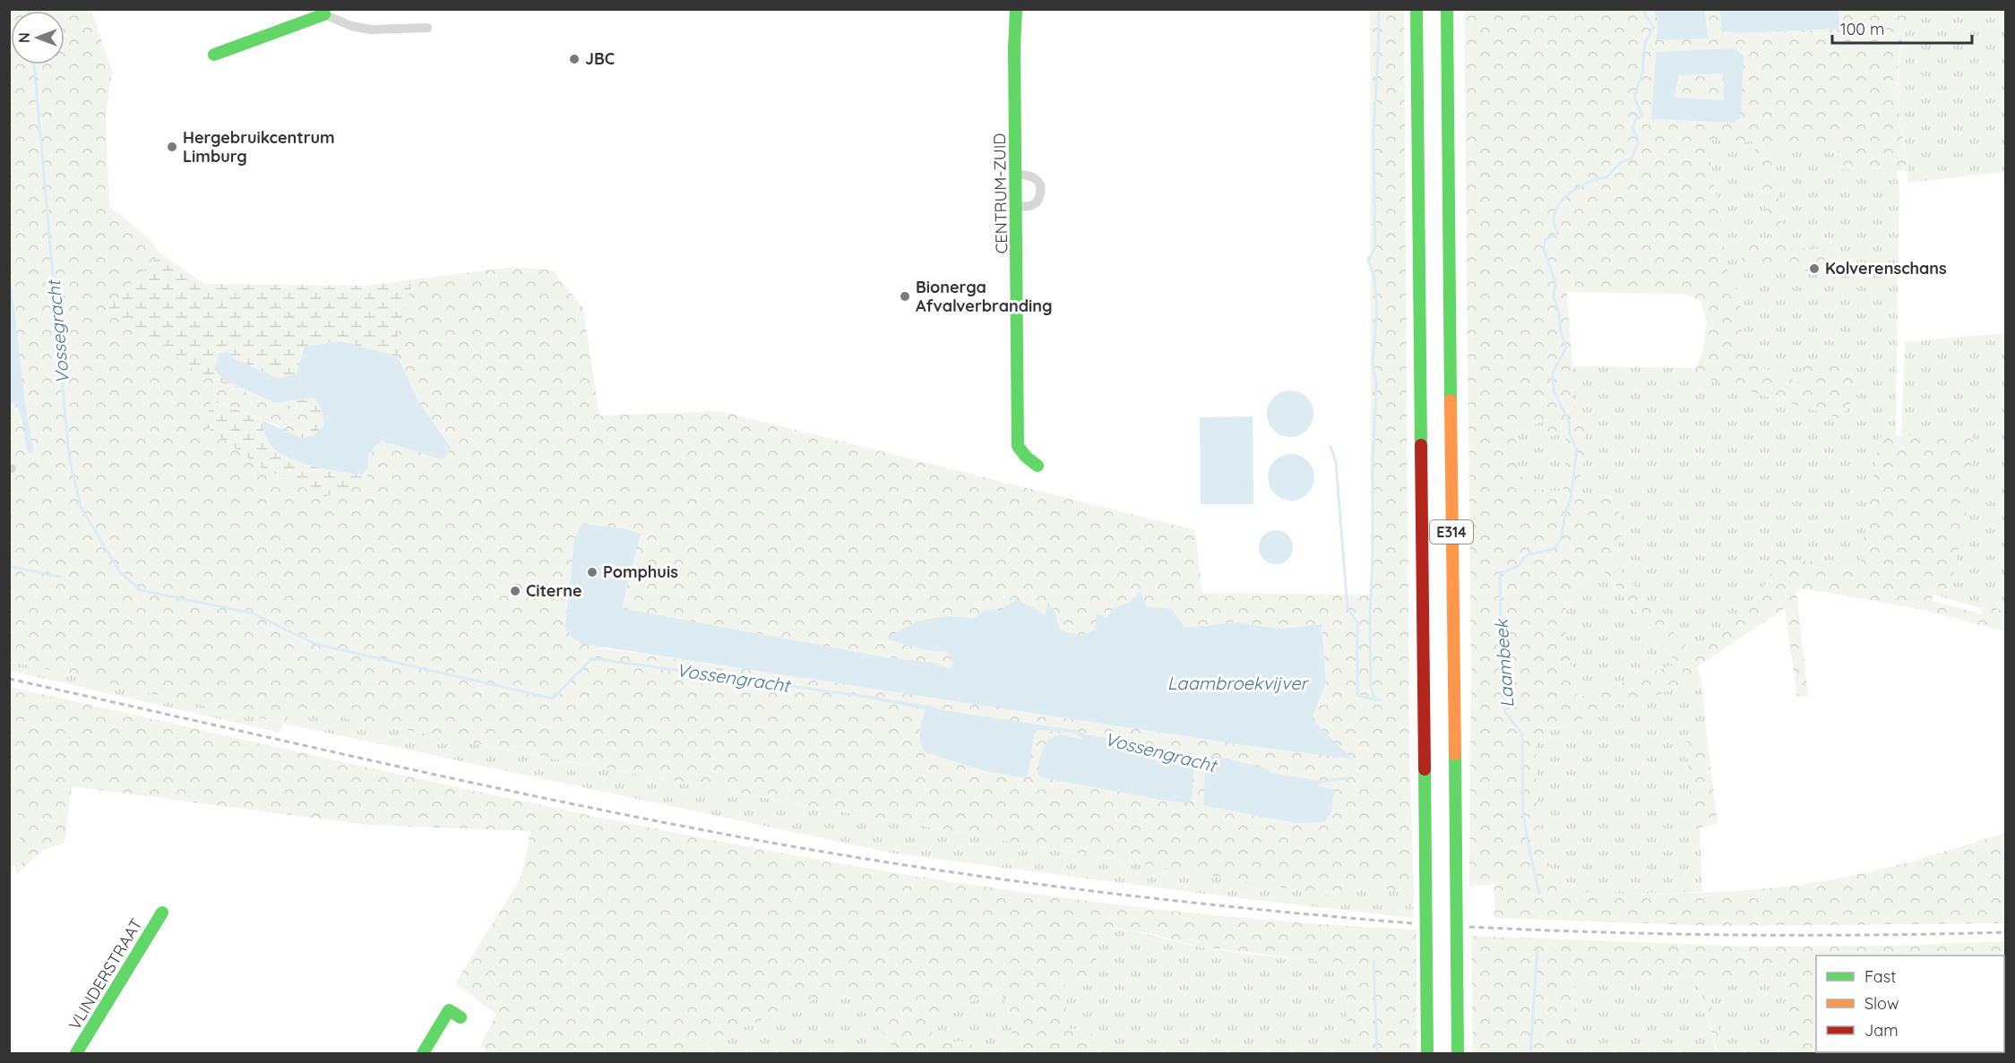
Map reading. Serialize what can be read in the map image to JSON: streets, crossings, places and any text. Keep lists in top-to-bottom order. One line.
{"streets":{"main road":["CENTRUM-ZUID","E314","VLINDERSTRAAT"]},"water":["Vossegracht","Laambeek","Vossengracht","Laambroekvijver"],"places":["JBC","Hergebruikcentrum Limburg","Kolverenschans","Bionerga Afvalverbranding","Pomphuis","Citerne"],"legend":["Fast","Slow","Jam"],"scale_bar":"100 m","north":"left"}
